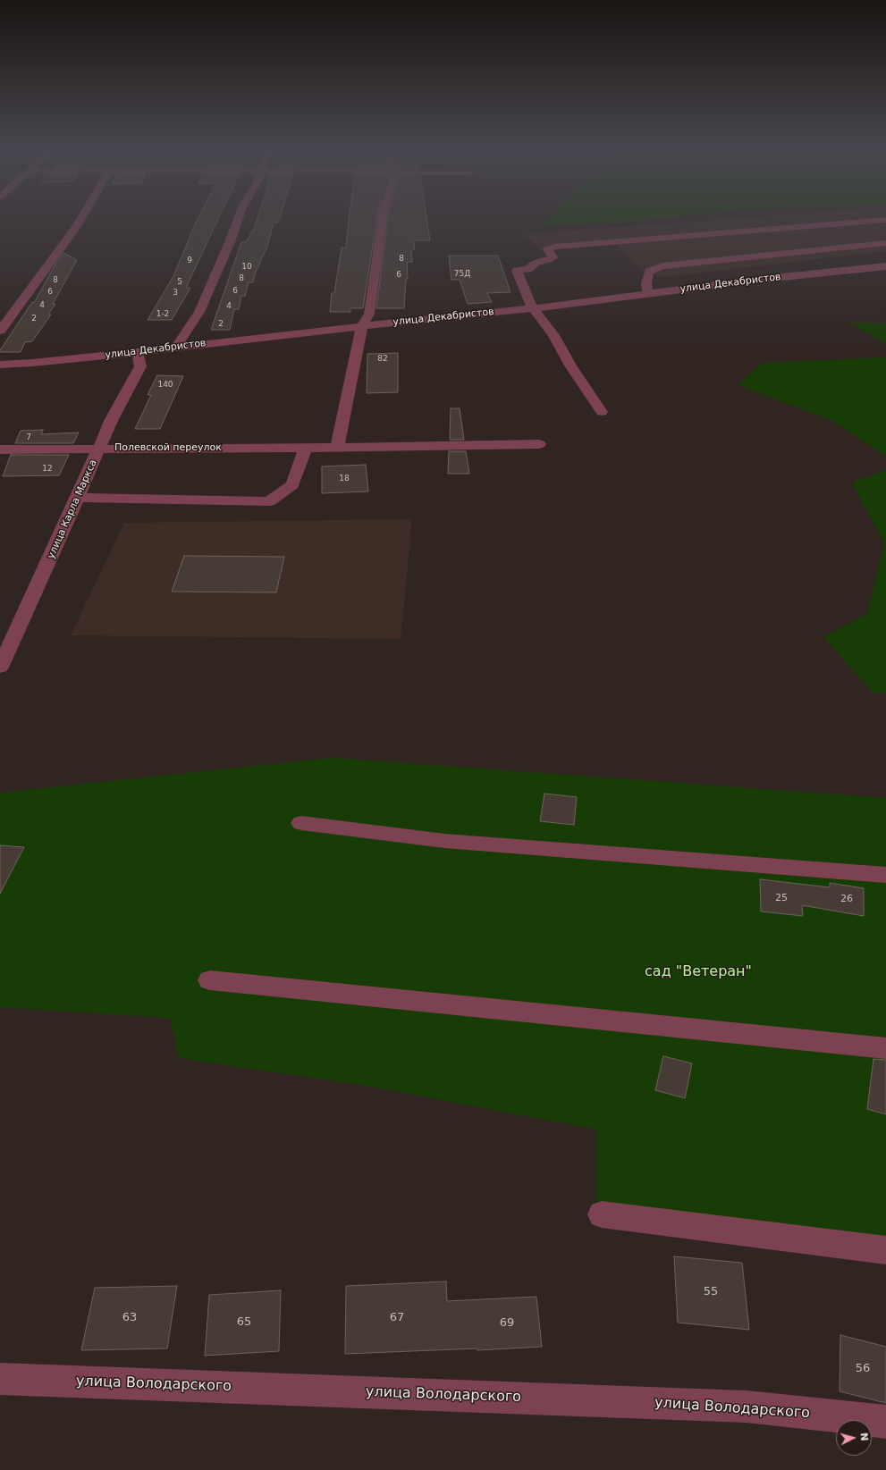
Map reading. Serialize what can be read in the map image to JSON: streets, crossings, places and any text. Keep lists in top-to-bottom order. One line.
{"streets":{"street":["улица Декабристов","Полевской переулок","улица Карла Маркса","улица Володарского"]},"crossings":[["улица Декабристов","улица Карла Маркса"],["Полевской переулок","улица Карла Маркса"]],"parks":["сад \"Ветеран\""],"house_numbers":["8","9","10","75Д","6","8","8","5","6","6","3","4","4","1-2","2","2","82","140","7","12","18","25","26","55","63","67","65","69","56"],"north":"right"}
